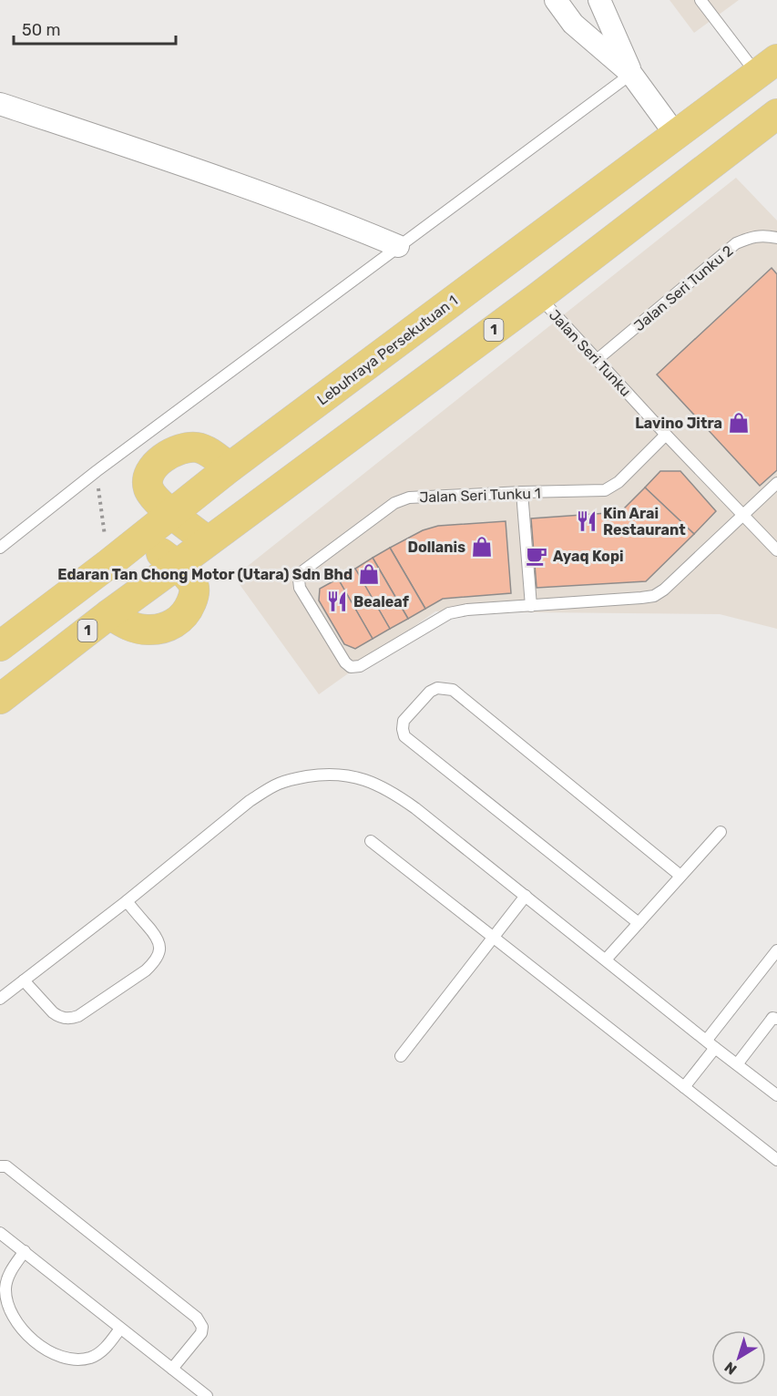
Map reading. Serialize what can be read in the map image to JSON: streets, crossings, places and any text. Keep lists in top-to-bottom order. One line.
{"streets":{"highway":["1","Lebuhraya Persekutuan 1"],"lane":["Jalan Seri Tunku 2","Jalan Seri Tunku","Jalan Seri Tunku 1"]},"crossings":[["Jalan Seri Tunku 2","Jalan Seri Tunku"],["1","Jalan Seri Tunku"],["Jalan Seri Tunku","Jalan Seri Tunku 1"]],"places":{"shop":["Lavino Jitra","Dollanis","Edaran Tan Chong Motor (Utara) Sdn Bhd"],"restaurant":["Kin Arai Restaurant","Bealeaf"],"cafe":["Ayaq Kopi"]},"scale_bar":"50 m","north":"bottom left"}
